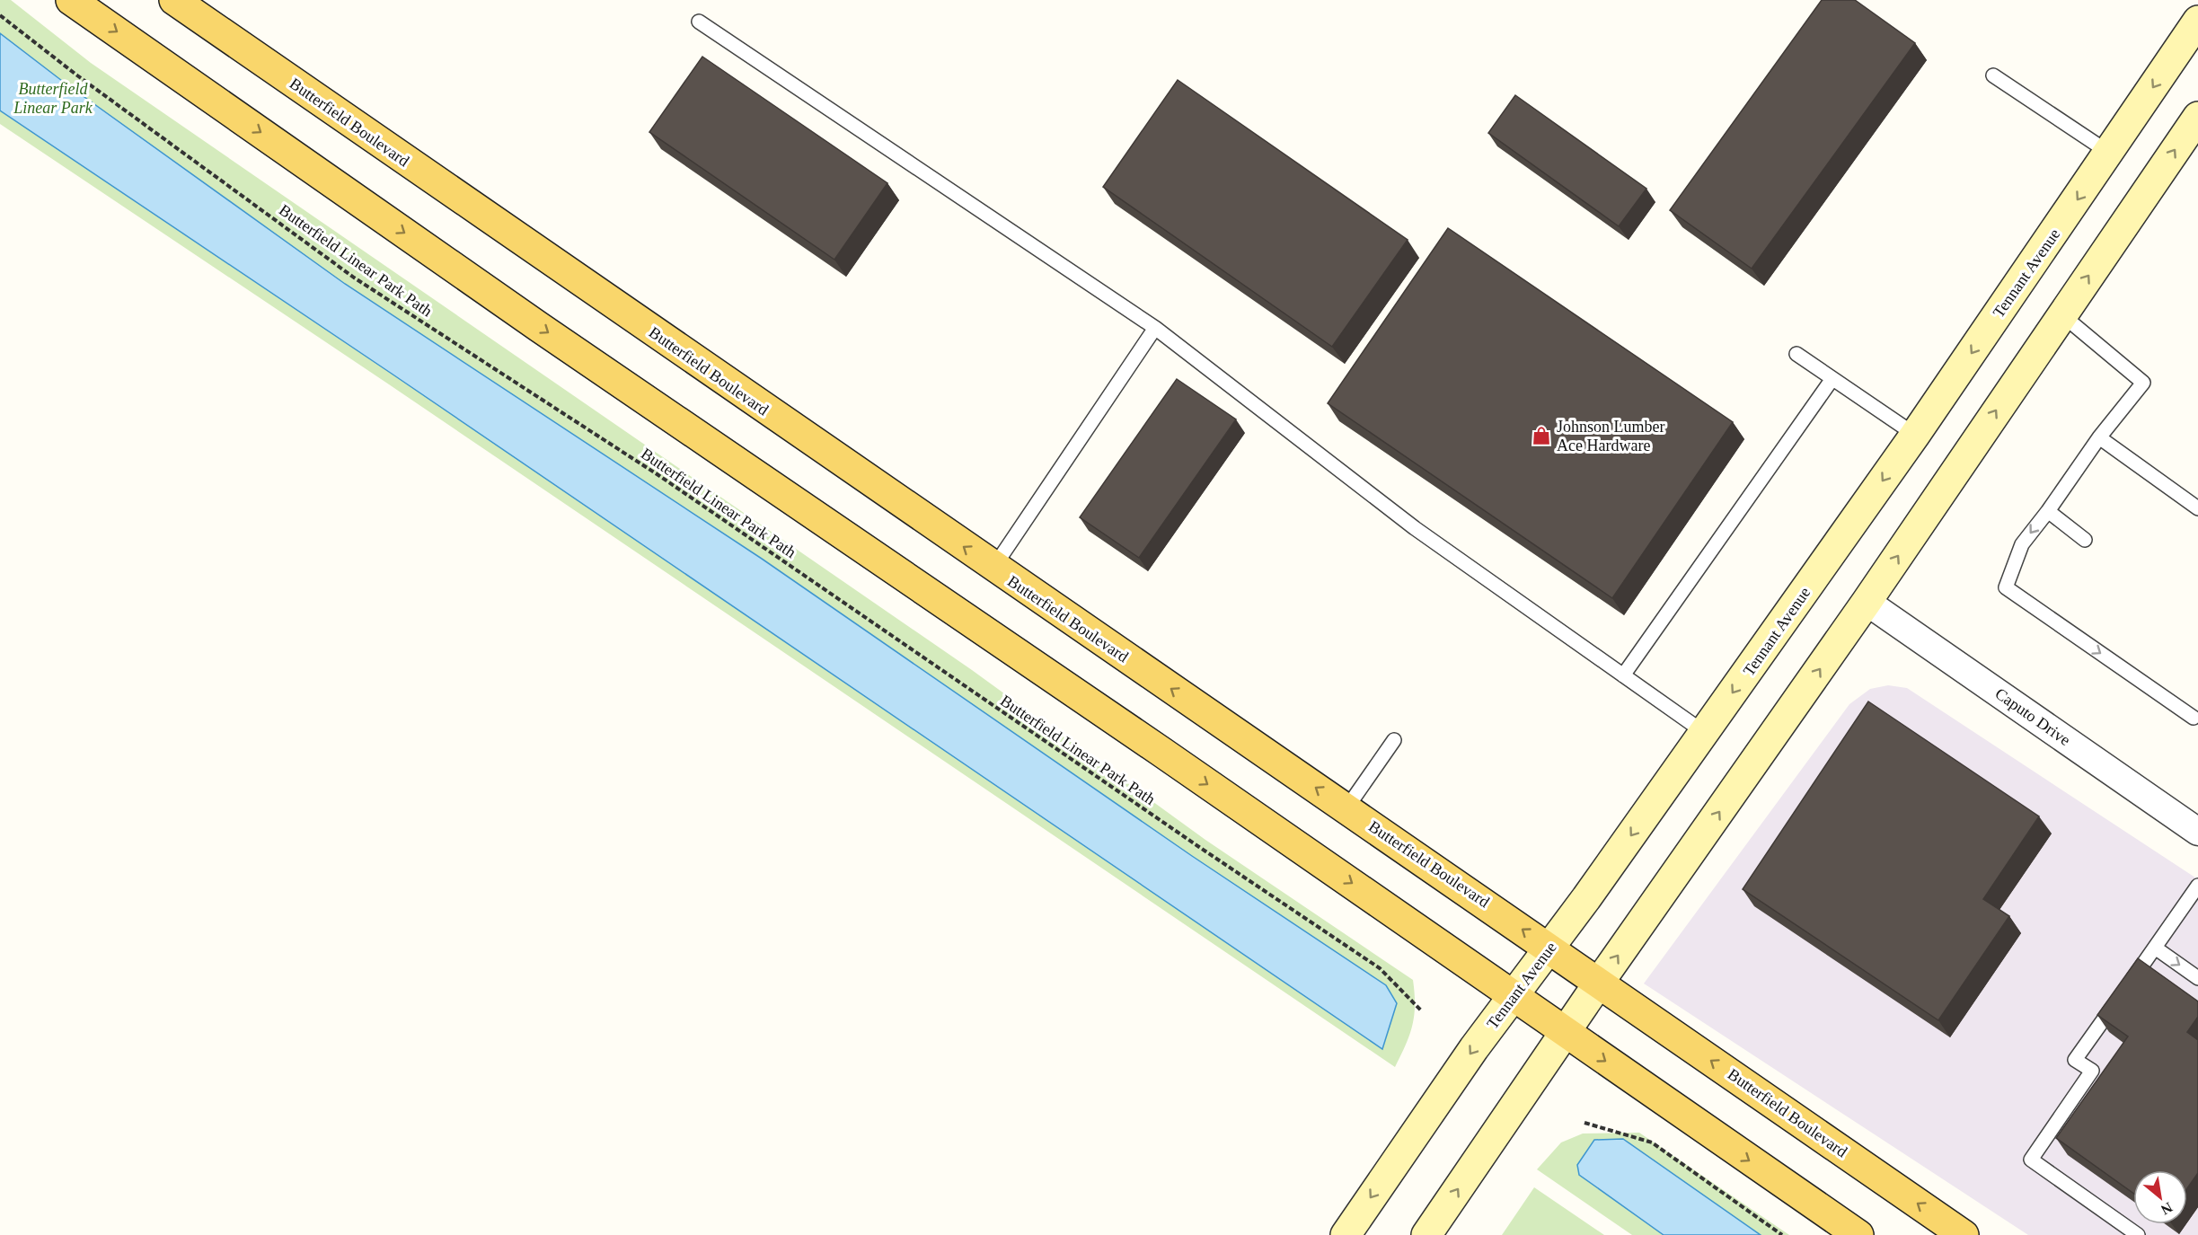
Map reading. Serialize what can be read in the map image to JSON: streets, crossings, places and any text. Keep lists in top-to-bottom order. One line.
{"streets":{"main road":["Butterfield Boulevard","Tennant Avenue"],"street":["Caputo Drive"],"path":["Butterfield Linear Park Path"]},"crossings":[["Butterfield Boulevard","Tennant Avenue"]],"parks":["Butterfield Linear Park"],"places":{"shop":["Johnson Lumber Ace Hardware"]},"north":"bottom right"}
